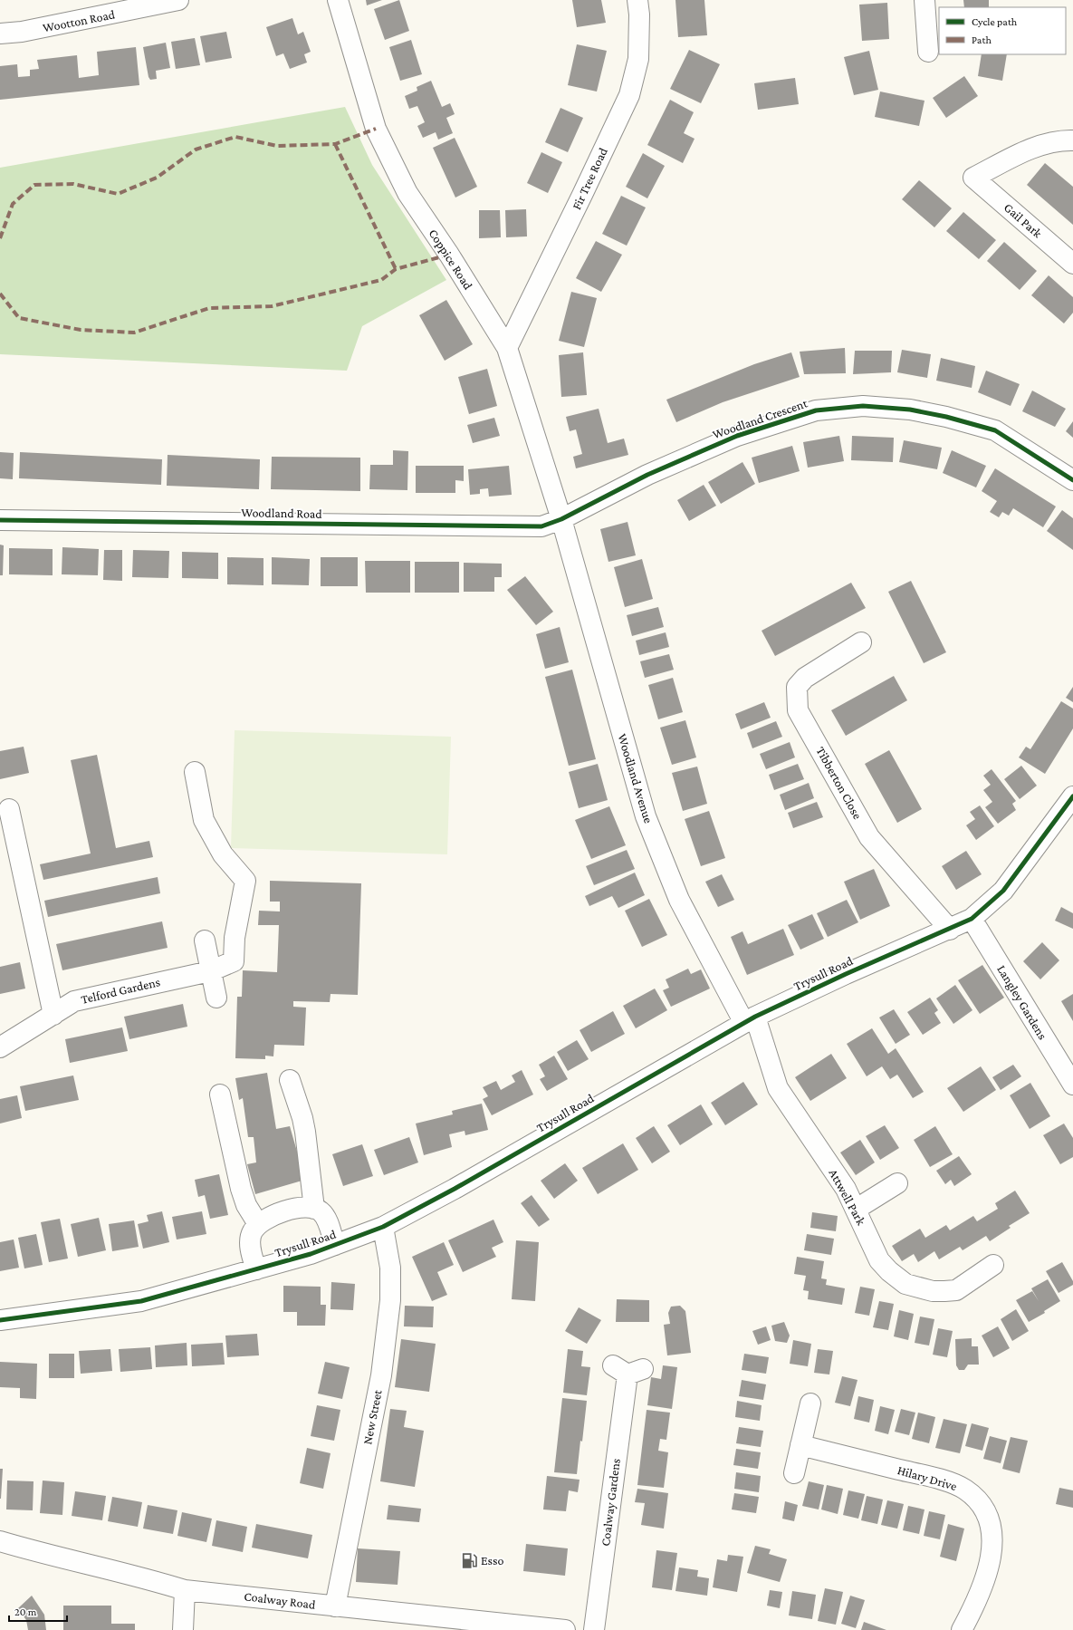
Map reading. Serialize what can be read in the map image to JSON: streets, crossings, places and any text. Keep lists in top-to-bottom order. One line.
{"streets":{"street":["Wootton Road","Fir Tree Road","Gail Park","Coppice Road","Woodland Crescent","Woodland Road","Woodland Avenue","Tibberton Close","Trysull Road","Telford Gardens","Langley Gardens","Attwell Park","New Street","Hilary Drive","Coalway Gardens","Coalway Road"]},"crossings":[["Fir Tree Road","Coppice Road"],["Coppice Road","Woodland Crescent"],["Coppice Road","Woodland Road"],["Coppice Road","Woodland Avenue"],["Woodland Crescent","Woodland Road"],["Woodland Crescent","Woodland Avenue"],["Woodland Road","Woodland Avenue"],["Woodland Avenue","Trysull Road"],["Woodland Avenue","Attwell Park"],["Tibberton Close","Trysull Road"],["Trysull Road","Langley Gardens"],["Trysull Road","Attwell Park"],["Trysull Road","New Street"],["New Street","Coalway Road"]],"places":{"fuel station":["Esso"]},"legend":["Cycle path","Path"],"scale_bar":"20 m"}
